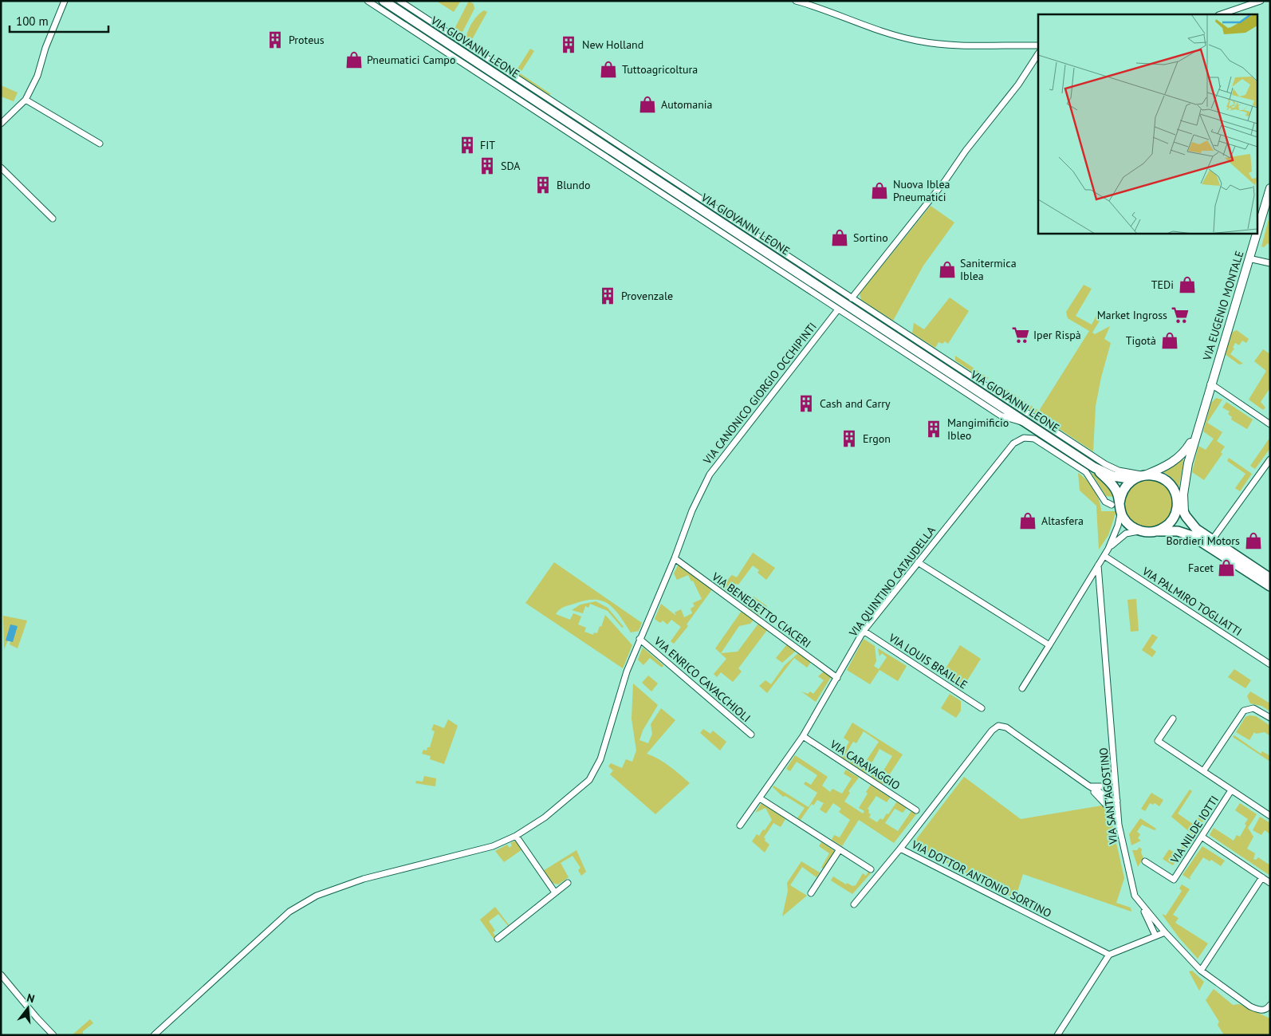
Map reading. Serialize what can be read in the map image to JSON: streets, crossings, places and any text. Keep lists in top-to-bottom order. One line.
{"streets":{"main road":["VIA GIOVANNI LEONE","VIA EUGENIO MONTALE"],"street":["VIA CANONICO GIORGIO OCCHIPINTI","VIA QUINTINO CATAUDELLA","VIA PALMIRO TOGLIATTI","VIA BENEDETTO CIACERI","VIA LOUIS BRAILLE","VIA ENRICO CAVACCHIOLI","VIA CARAVAGGIO","VIA SANT'AGOSTINO","VIA NILDE IOTTI","VIA DOTTOR ANTONIO SORTINO"]},"crossings":[["VIA EUGENIO MONTALE","VIA QUINTINO CATAUDELLA"],["VIA CANONICO GIORGIO OCCHIPINTI","VIA BENEDETTO CIACERI"],["VIA CANONICO GIORGIO OCCHIPINTI","VIA ENRICO CAVACCHIOLI"],["VIA QUINTINO CATAUDELLA","VIA BENEDETTO CIACERI"],["VIA QUINTINO CATAUDELLA","VIA LOUIS BRAILLE"],["VIA QUINTINO CATAUDELLA","VIA CARAVAGGIO"]],"places":{"building":["Proteus","New Holland","FIT","SDA","Blundo","Provenzale","Cash and Carry","Mangimificio Ibleo","Ergon"],"shop":["Pneumatici Campo","Tuttoagricoltura","Automania","Nuova Iblea Pneumatici","Sortino","Sanitermica Iblea","TEDi","Tigotà","Altasfera","Bordieri Motors","Facet"],"supermarket":["Market Ingross","Iper Rispà"]},"scale_bar":"100 m","north":"top"}
